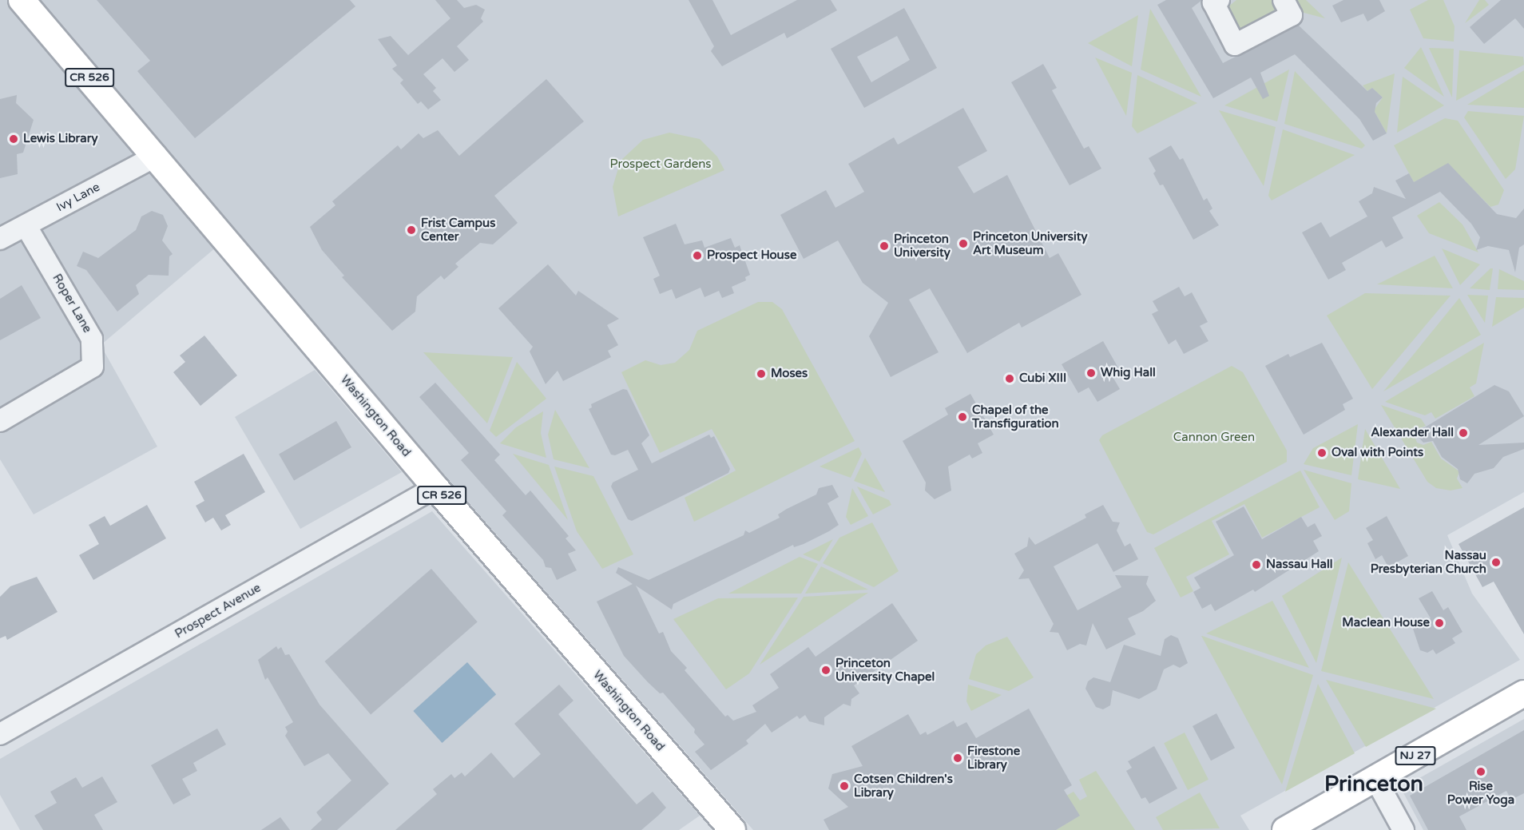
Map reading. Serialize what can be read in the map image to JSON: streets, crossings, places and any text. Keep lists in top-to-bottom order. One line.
{"streets":{"main road":["CR 526","Washington Road","NJ 27"],"street":["Ivy Lane","Roper Lane","Prospect Avenue"]},"crossings":[["Ivy Lane","Roper Lane"],["Ivy Lane","Washington Road"],["Washington Road","Prospect Avenue"]],"districts":["Princeton"],"parks":["Prospect Gardens","Cannon Green"],"places":["Lewis Library","Frist Campus Center","Princeton University Art Museum","Princeton University","Prospect House","Whig Hall","Moses","Cubi XIII","Chapel of the Transfiguration","Alexander Hall","Oval with Points","Nassau Presbyterian Church","Nassau Hall","Maclean House","Princeton University Chapel","Firestone Library","Rise Power Yoga","Cotsen Children's Library"]}
